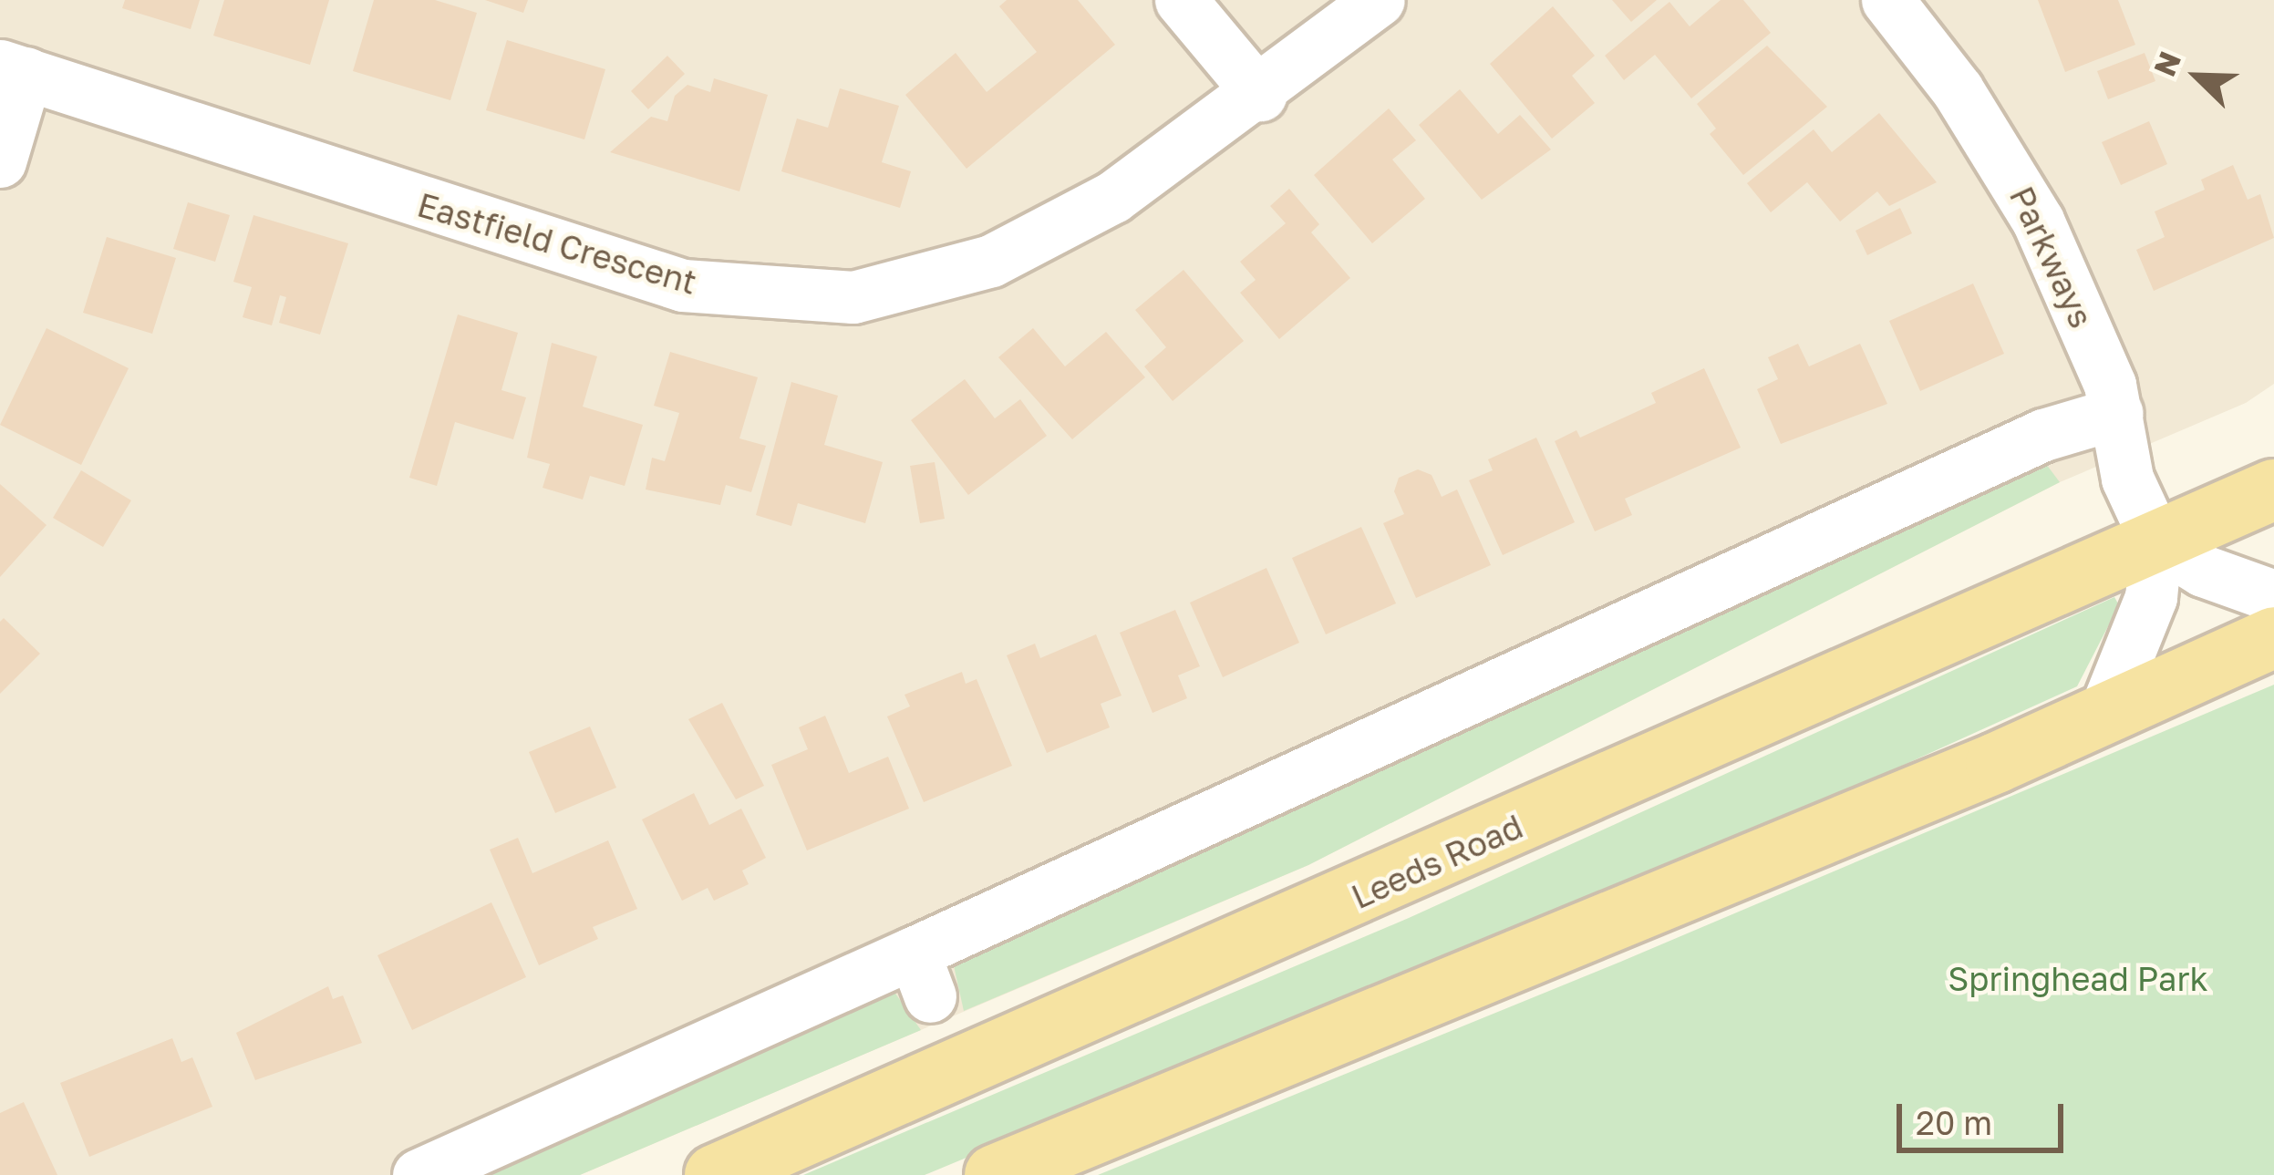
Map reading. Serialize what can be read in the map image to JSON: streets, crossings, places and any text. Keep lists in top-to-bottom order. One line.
{"streets":{"main road":["Leeds Road"],"street":["Eastfield Crescent","Parkways"]},"crossings":[["Parkways","Leeds Road"]],"parks":["Springhead Park"],"scale_bar":"20 m","north":"top left"}
